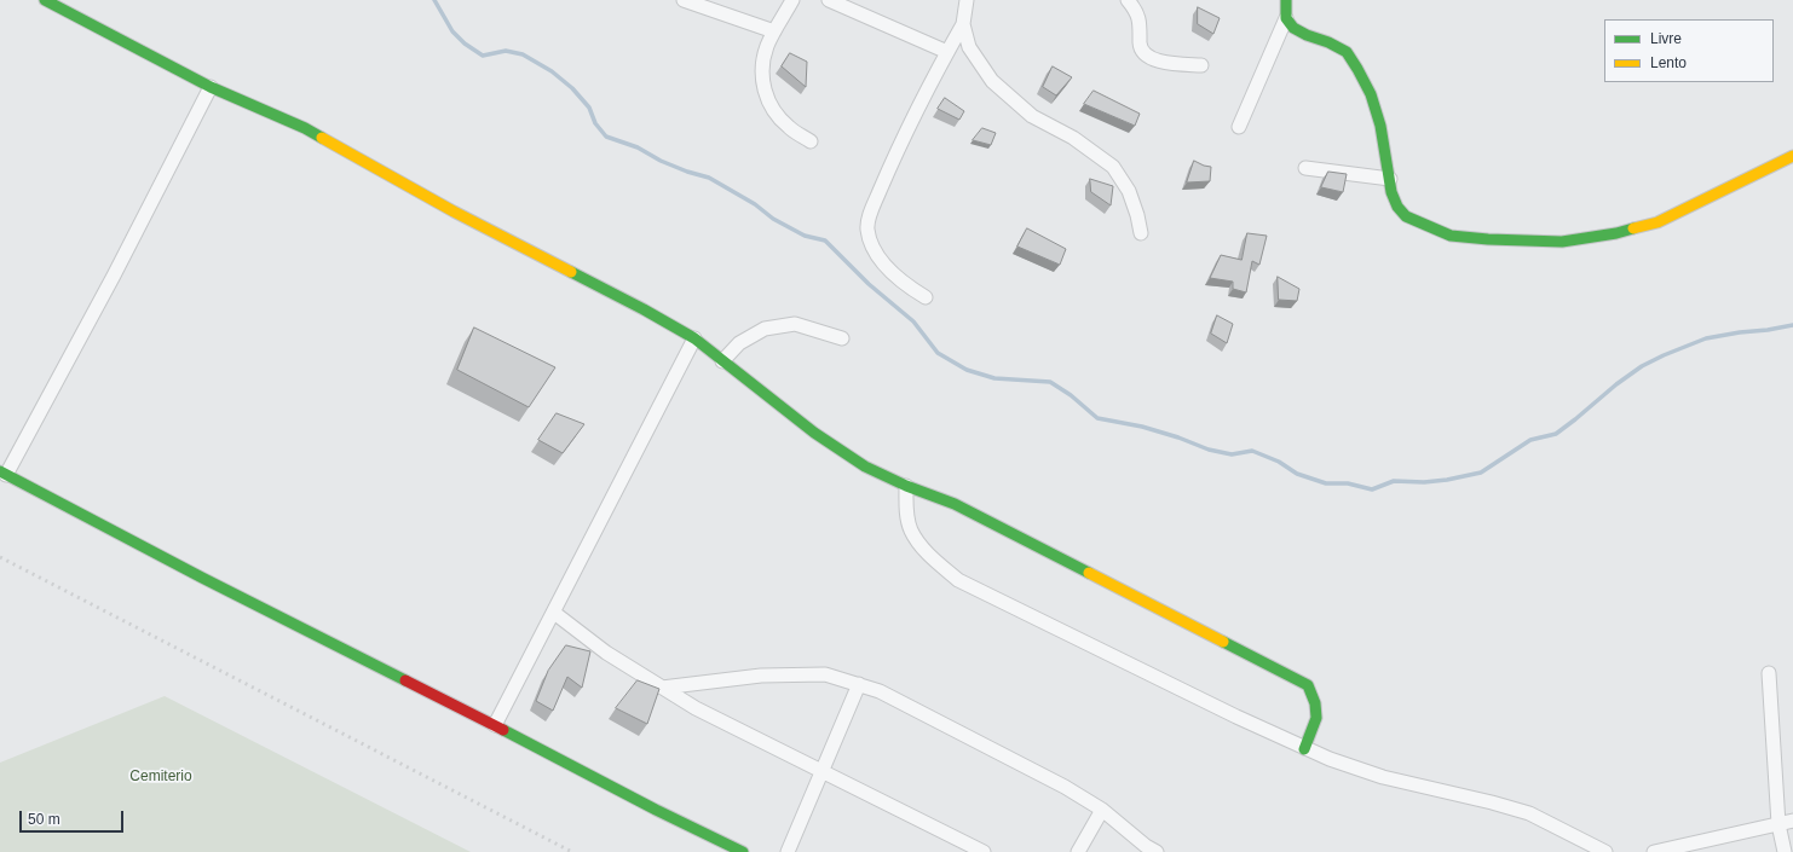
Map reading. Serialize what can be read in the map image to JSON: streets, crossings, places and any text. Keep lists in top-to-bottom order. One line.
{"parks":["Cemiterio"],"legend":["Livre","Lento"],"scale_bar":"50 m"}
